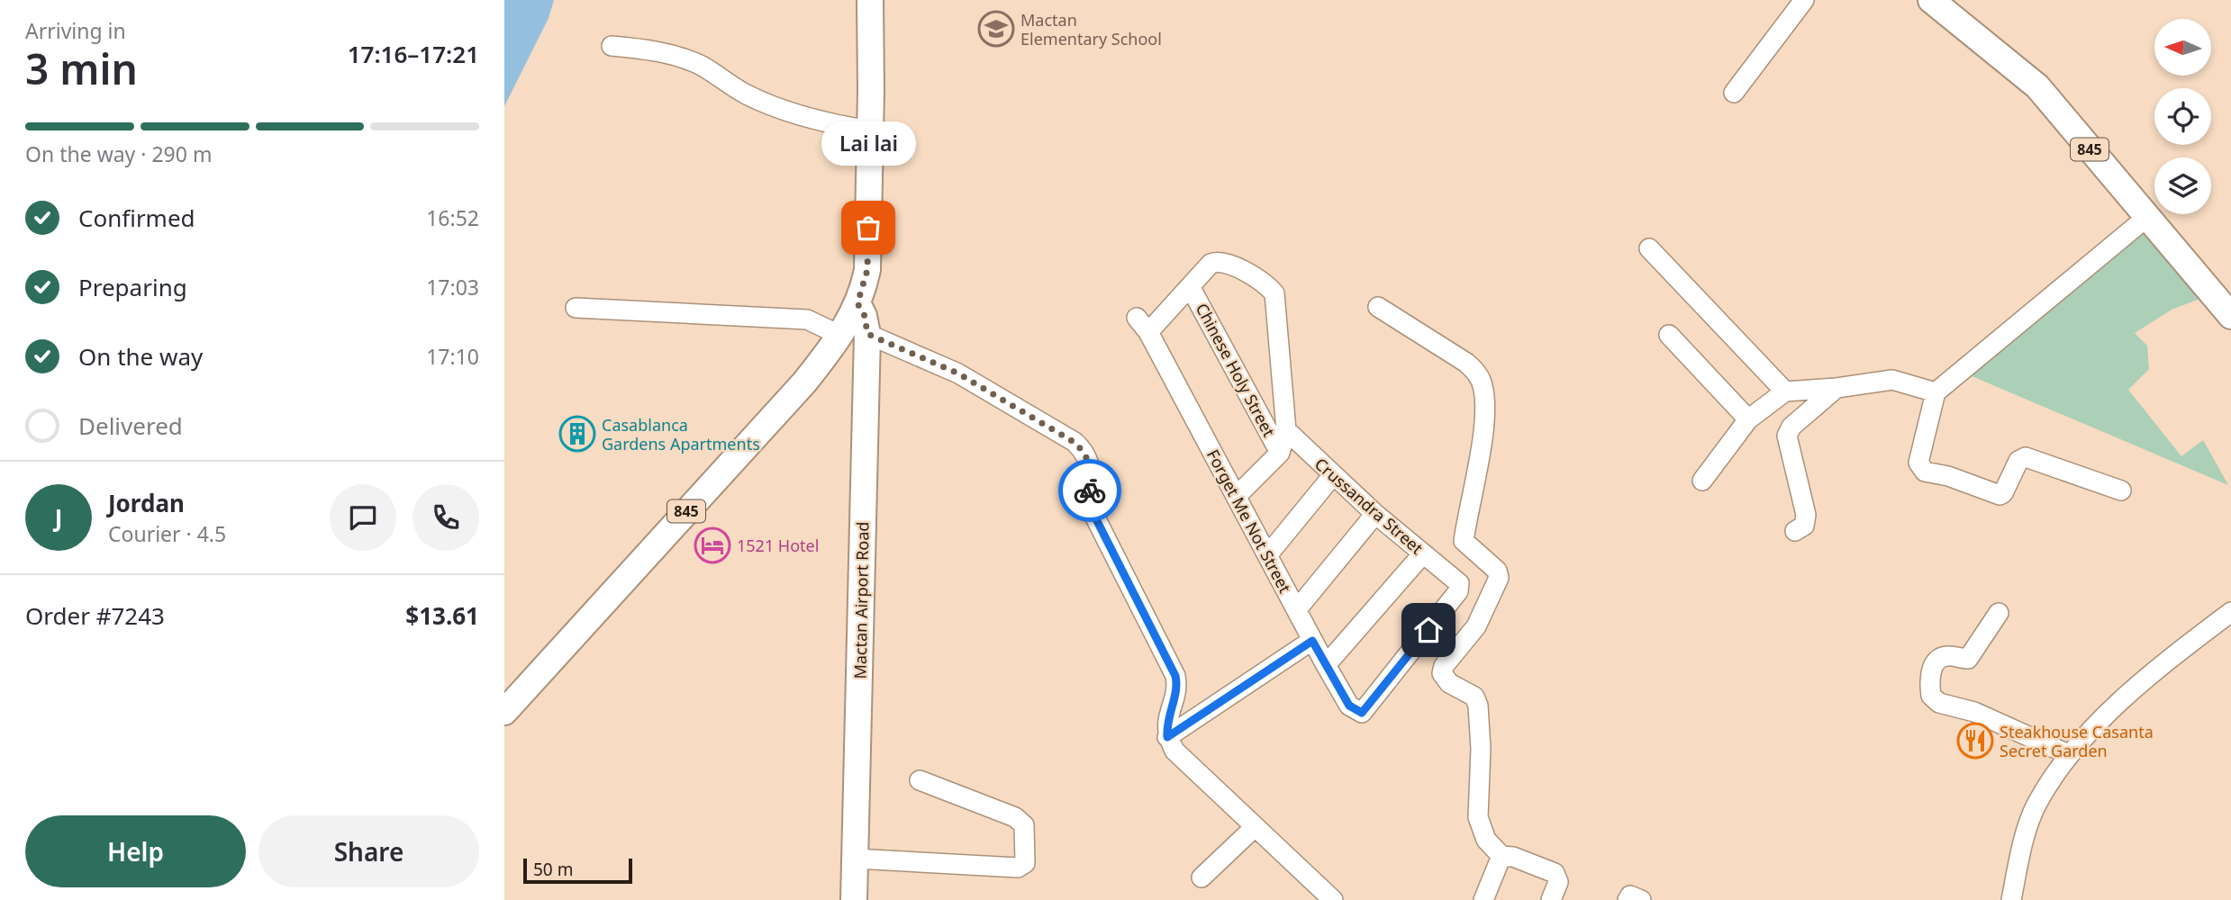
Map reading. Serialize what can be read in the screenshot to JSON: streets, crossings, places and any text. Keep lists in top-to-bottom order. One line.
{"streets":{"main road":["845","Mactan Airport Road"],"street":["Chinese Holy Street","Crussandra Street","Forget Me Not Street"]},"crossings":[["845","Mactan Airport Road"],["Chinese Holy Street","Forget Me Not Street"],["Crussandra Street","Forget Me Not Street"]],"places":{"school or university":["Mactan Elementary School"],"other":["Lai lai"],"building":["Casablanca Gardens Apartments"],"hotel":["1521 Hotel"],"restaurant":["Steakhouse Casanta Secret Garden"]},"scale_bar":"50 m","north":"left","page":{"heading":["3 min","Arriving in","17:16–17:21"],"panel":["Jordan","Courier · 4.5","Order #7243","$13.61"],"bar":"On the way · 290 m","bubble":"Lai lai","list":[["Confirmed","16:52"],["Preparing","17:03"],["On the way","17:10"],"Delivered"],"round":"J","buttons":["Help","Share"],"scale":"50 m"}}
